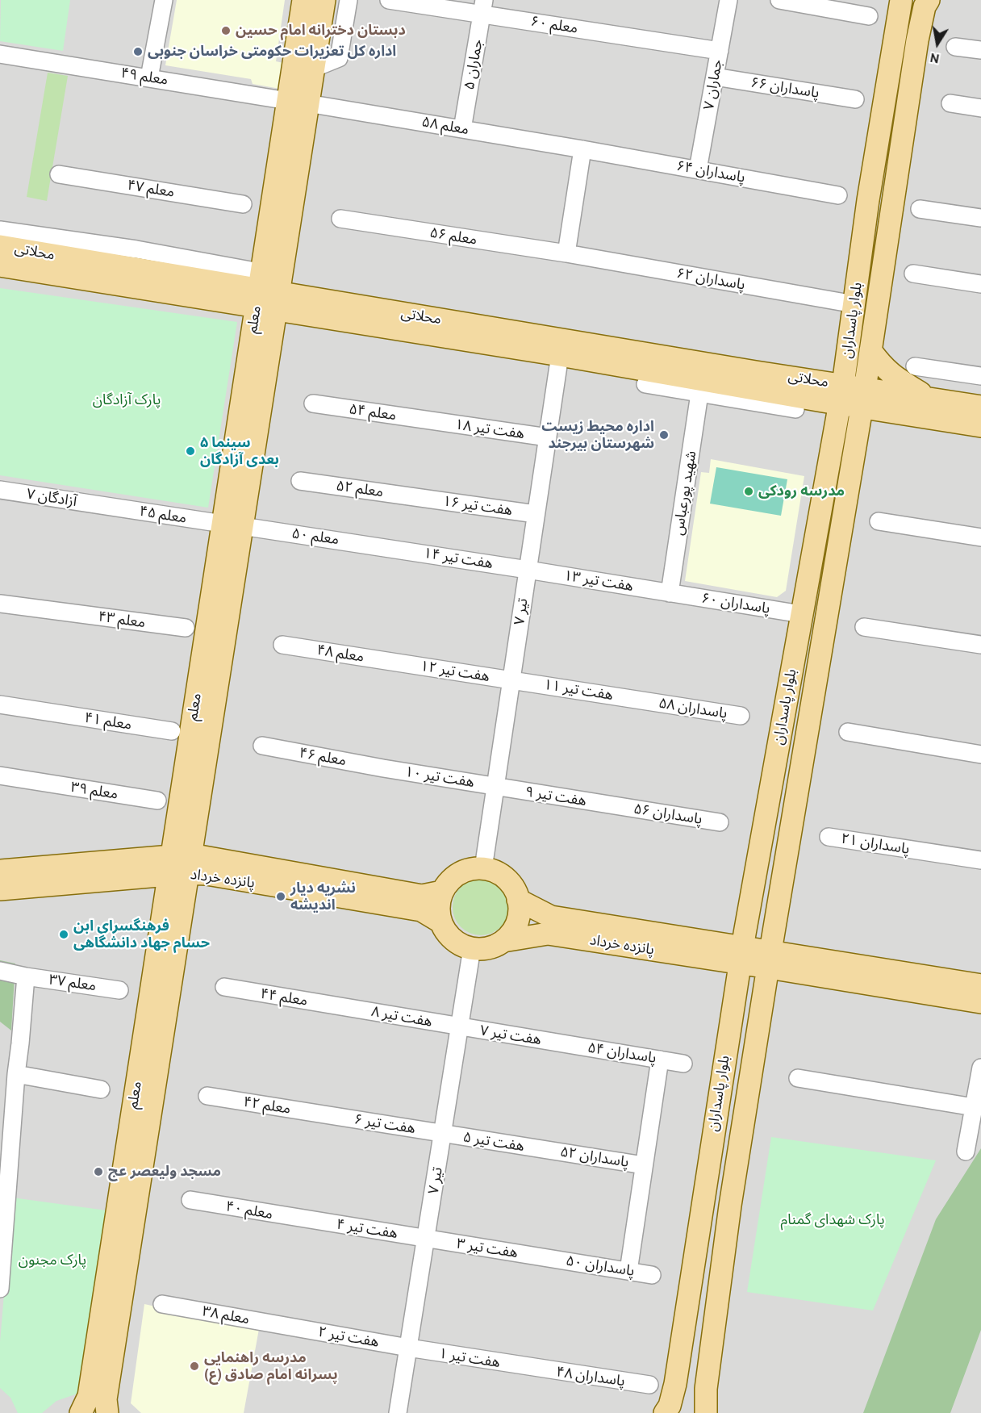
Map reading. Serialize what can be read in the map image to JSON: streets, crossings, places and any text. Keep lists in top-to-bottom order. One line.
{"streets":{"main road":["محلاتی","معلم","بلوار پاسداران","پانزده خرداد"],"street":["معلم ۶۰","جماران ۵","معلم ۴۹","جماران ۷","پاسداران ۶۶","معلم ۵۸","پاسداران ۶۴","معلم ۴۷","معلم ۵۶","پاسداران ۶۲","معلم ۵۴","هفت تیر ۱۸","معلم ۵۲","شهید پورعباس","آزادگان ۷","هفت تیر ۱۶","معلم ۴۵","معلم ۵۰","هفت تیر ۱۴","هفت تیر ۱۳","پاسداران ۶۰","۷ تیر","معلم ۴۳","معلم ۴۸","هفت تیر ۱۲","هفت تیر ۱۱","پاسداران ۵۸","معلم ۴۱","معلم ۴۶","هفت تیر ۱۰","معلم ۳۹","هفت تیر ۹","پاسداران ۵۶","پاسداران ۲۱","معلم ۳۷","معلم ۴۴","هفت تیر ۸","هفت تیر ۷","پاسداران ۵۴","معلم ۴۲","هفت تیر ۶","هفت تیر ۵","پاسداران ۵۲","معلم ۴۰","هفت تیر ۴","هفت تیر ۳","پاسداران ۵۰","معلم ۳۸","هفت تیر ۲","هفت تیر ۱","پاسداران ۴۸"]},"crossings":[["معلم ۶۰","جماران ۵"],["معلم ۶۰","جماران ۷"],["جماران ۵","معلم ۵۸"],["معلم ۴۹","معلم ۵۸"],["معلم ۴۹","معلم"],["جماران ۷","پاسداران ۶۶"],["جماران ۷","پاسداران ۶۴"],["معلم ۵۸","پاسداران ۶۴"],["معلم ۵۸","معلم"],["معلم ۵۶","پاسداران ۶۲"],["محلاتی","معلم"],["محلاتی","بلوار پاسداران"],["محلاتی","۷ تیر"],["پاسداران ۶۲","بلوار پاسداران"],["معلم","معلم ۴۵"],["معلم","معلم ۵۰"],["معلم","پانزده خرداد"],["بلوار پاسداران","پاسداران ۶۰"],["بلوار پاسداران","پانزده خرداد"],["معلم ۵۴","هفت تیر ۱۸"],["هفت تیر ۱۸","۷ تیر"],["معلم ۵۲","هفت تیر ۱۶"],["شهید پورعباس","هفت تیر ۱۳"],["شهید پورعباس","پاسداران ۶۰"],["آزادگان ۷","معلم ۴۵"],["هفت تیر ۱۶","۷ تیر"],["معلم ۴۵","معلم ۵۰"],["معلم ۵۰","هفت تیر ۱۴"],["هفت تیر ۱۴","هفت تیر ۱۳"],["هفت تیر ۱۴","۷ تیر"],["هفت تیر ۱۳","پاسداران ۶۰"],["هفت تیر ۱۳","۷ تیر"],["۷ تیر","هفت تیر ۱۲"],["۷ تیر","هفت تیر ۱۱"],["۷ تیر","هفت تیر ۱۰"],["۷ تیر","هفت تیر ۹"],["۷ تیر","پانزده خرداد"],["۷ تیر","هفت تیر ۸"],["۷ تیر","هفت تیر ۷"],["۷ تیر","هفت تیر ۶"],["۷ تیر","هفت تیر ۵"],["۷ تیر","هفت تیر ۴"],["۷ تیر","هفت تیر ۳"],["۷ تیر","هفت تیر ۲"],["۷ تیر","هفت تیر ۱"],["معلم ۴۸","هفت تیر ۱۲"],["هفت تیر ۱۲","هفت تیر ۱۱"],["هفت تیر ۱۱","پاسداران ۵۸"],["معلم ۴۶","هفت تیر ۱۰"],["هفت تیر ۱۰","هفت تیر ۹"],["هفت تیر ۹","پاسداران ۵۶"],["معلم ۴۴","هفت تیر ۸"],["هفت تیر ۸","هفت تیر ۷"],["هفت تیر ۷","پاسداران ۵۴"],["معلم ۴۲","هفت تیر ۶"],["هفت تیر ۶","هفت تیر ۵"],["هفت تیر ۵","پاسداران ۵۲"],["معلم ۴۰","هفت تیر ۴"],["هفت تیر ۴","هفت تیر ۳"],["هفت تیر ۳","پاسداران ۵۰"],["معلم ۳۸","هفت تیر ۲"],["هفت تیر ۲","هفت تیر ۱"],["هفت تیر ۱","پاسداران ۴۸"]],"parks":["پارک آزادگان","پارک شهدای گمنام","پارک مجنون"],"places":["دبستان دخترانه امام حسین","اداره کل تعزیرات حکومتی خراسان جنوبی","اداره محیط زیست شهرستان بیرجند","سینما ۵ بعدی آزادگان","مدرسه رودکی","نشریه دیار اندیشه","فرهنگسرای ابن حسام جهاد دانشگاهی","مسجد ولیعصر عج","مدرسه راهنمایی پسرانه امام صادق (ع)"],"north":"bottom"}
